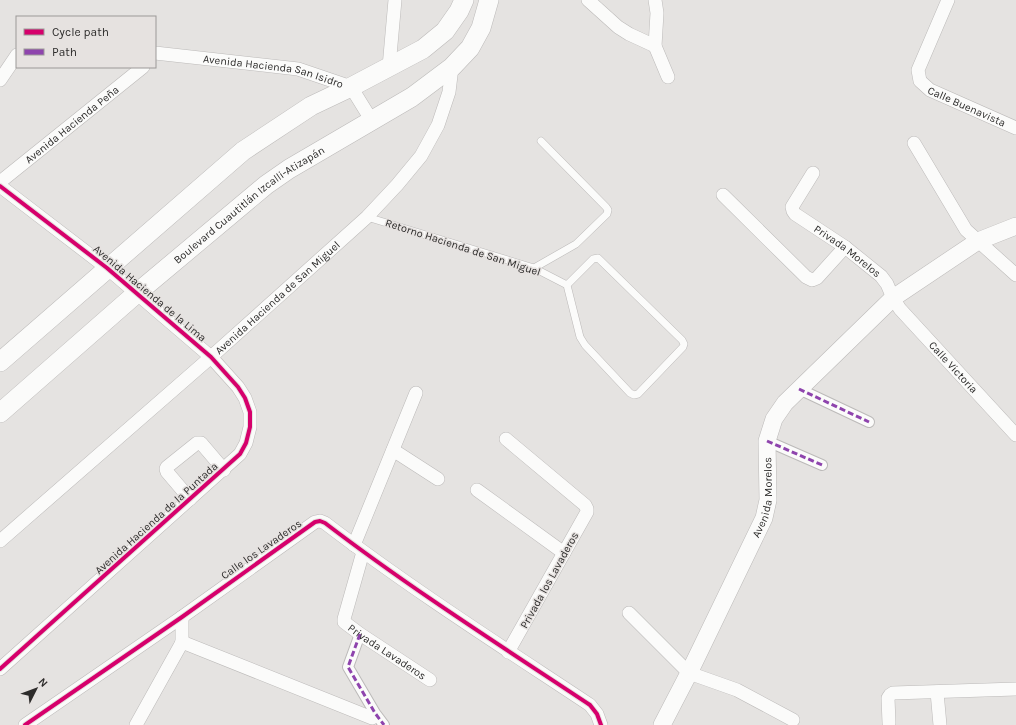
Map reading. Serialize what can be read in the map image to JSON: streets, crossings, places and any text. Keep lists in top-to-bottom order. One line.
{"streets":{"main road":["Boulevard Cuautitlán Izcalli-Atizapán"],"street":["Avenida Hacienda San Isidro","Calle Buenavista","Avenida Hacienda Peña","Privada Morelos","Avenida Hacienda de la Lima","Avenida Hacienda de San Miguel","Calle Victoria","Avenida Morelos","Avenida Hacienda de la Puntada","Calle los Lavaderos","Privada los Lavaderos","Privada Lavaderos"],"lane":["Retorno Hacienda de San Miguel"]},"crossings":[["Avenida Hacienda San Isidro","Boulevard Cuautitlán Izcalli-Atizapán"],["Boulevard Cuautitlán Izcalli-Atizapán","Avenida Hacienda de la Lima"],["Boulevard Cuautitlán Izcalli-Atizapán","Avenida Hacienda de San Miguel"],["Retorno Hacienda de San Miguel","Avenida Hacienda de San Miguel"],["Privada Morelos","Calle Victoria"],["Privada Morelos","Avenida Morelos"],["Avenida Hacienda de la Lima","Avenida Hacienda de San Miguel"],["Avenida Hacienda de la Lima","Avenida Hacienda de la Puntada"],["Avenida Hacienda de San Miguel","Avenida Hacienda de la Puntada"],["Calle Victoria","Avenida Morelos"],["Calle los Lavaderos","Privada los Lavaderos"],["Calle los Lavaderos","Privada Lavaderos"]],"legend":["Cycle path","Path"],"north":"top right"}
